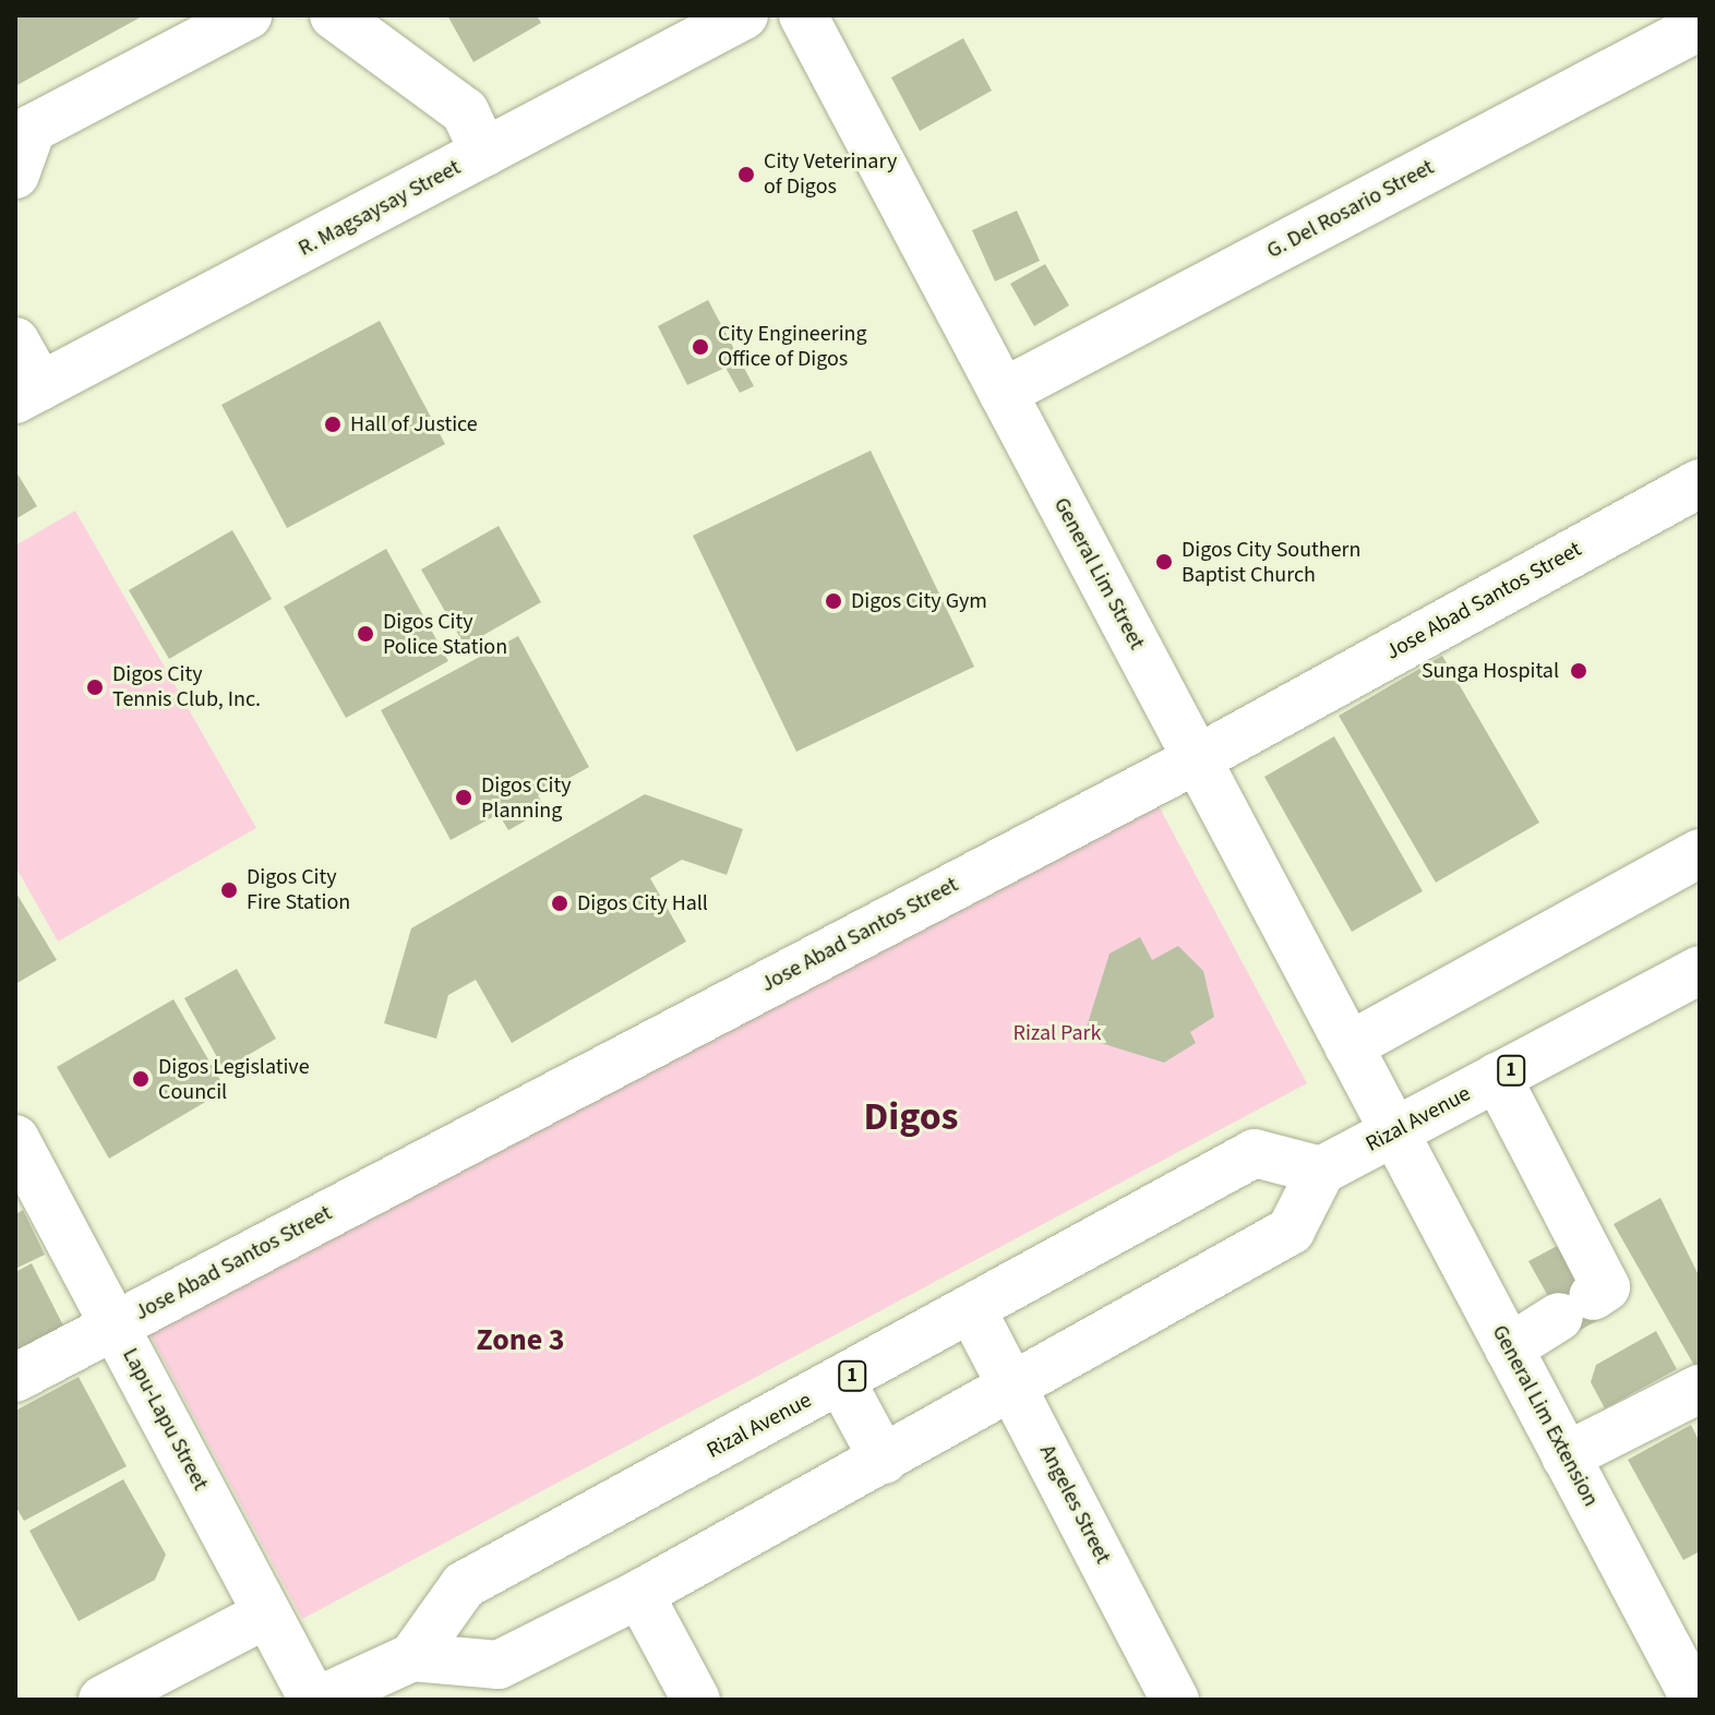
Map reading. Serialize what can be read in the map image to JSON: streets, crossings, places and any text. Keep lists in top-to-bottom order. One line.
{"streets":{"street":["R. Magsaysay Street","G. Del Rosario Street","General Lim Street","Jose Abad Santos Street","1","Rizal Avenue","General Lim Extension","Lapu-Lapu Street","Angeles Street"]},"crossings":[["G. Del Rosario Street","General Lim Street"],["General Lim Street","Jose Abad Santos Street"],["General Lim Street","Rizal Avenue"],["General Lim Street","General Lim Extension"],["Jose Abad Santos Street","Lapu-Lapu Street"],["Rizal Avenue","General Lim Extension"],["Rizal Avenue","Angeles Street"]],"districts":["Digos","Zone 3"],"parks":["Rizal Park"],"places":["City Veterinary of Digos","City Engineering Office of Digos","Hall of Justice","Digos City Southern Baptist Church","Digos City Gym","Digos City Police Station","Sunga Hospital","Digos City Tennis Club, Inc.","Digos City Planning","Digos City Fire Station","Digos City Hall","Digos Legislative Council"]}
